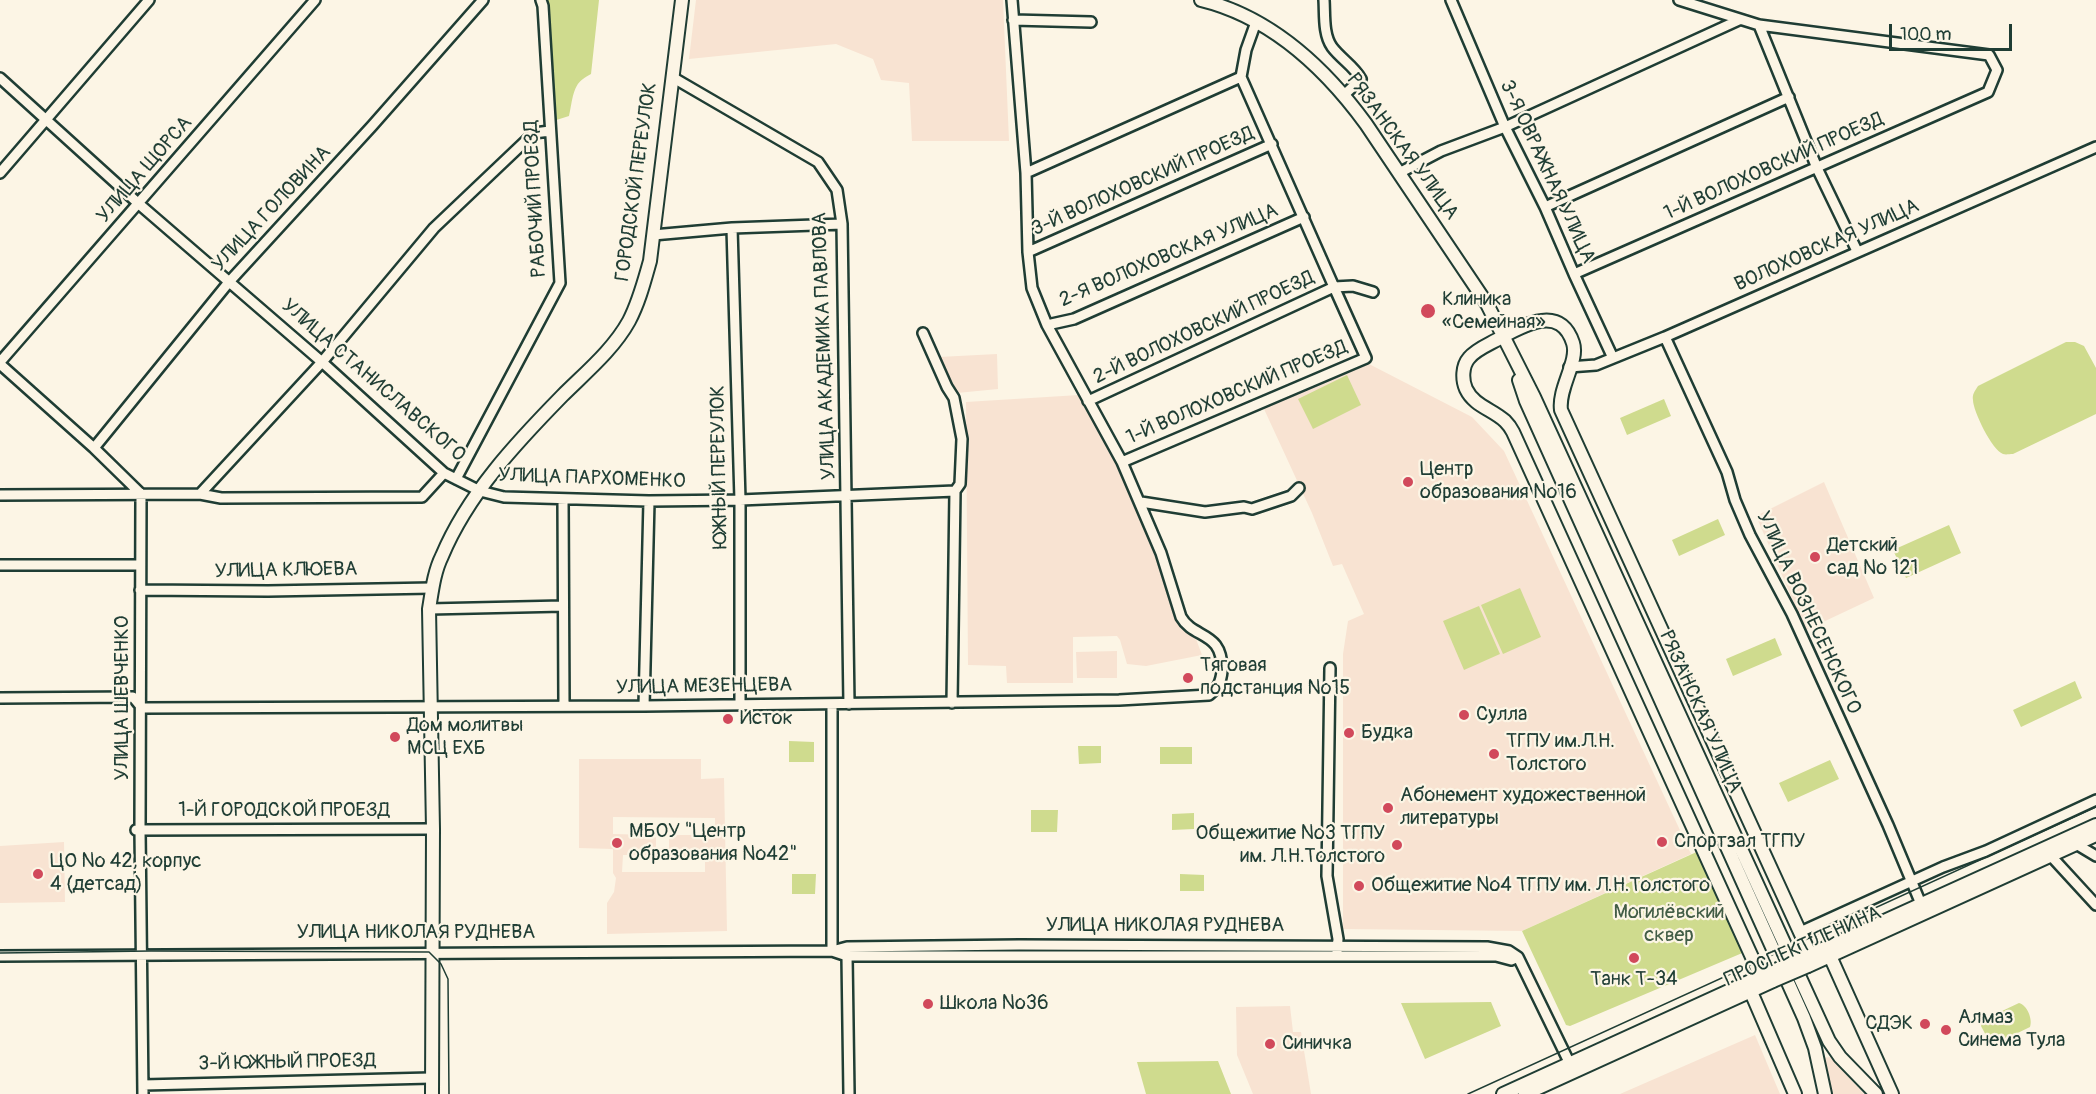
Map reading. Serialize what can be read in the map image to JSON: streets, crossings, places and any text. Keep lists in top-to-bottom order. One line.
{"streets":{"main road":["РЯЗАНСКАЯ УЛИЦА","ГОРОДСКОЙ ПЕРЕУЛОК","ПРОСПЕКТ ЛЕНИНА"],"street":["1-Й ВОЛОХОВСКИЙ ПРОЕЗД","УЛИЦА ЩОРСА","3-Я ОВРАЖНАЯ УЛИЦА","3-Й ВОЛОХОВСКИЙ ПРОЕЗД","РАБОЧИЙ ПРОЕЗД","УЛИЦА ГОЛОВИНА","ВОЛОХОВСКАЯ УЛИЦА","2-Я ВОЛОХОВСКАЯ УЛИЦА","2-Й ВОЛОХОВСКИЙ ПРОЕЗД","УЛИЦА АКАДЕМИКА ПАВЛОВА","УЛИЦА СТАНИСЛАВСКОГО","ЮЖНЫЙ ПЕРЕУЛОК","УЛИЦА ПАРХОМЕНКО","УЛИЦА КЛЮЕВА","УЛИЦА ВОЗНЕСЕНСКОГО","УЛИЦА МЕЗЕНЦЕВА","УЛИЦА ШЕВЧЕНКО","1-Й ГОРОДСКОЙ ПРОЕЗД","УЛИЦА НИКОЛАЯ РУДНЕВА","3-Й ЮЖНЫЙ ПРОЕЗД"]},"crossings":[["1-Й ВОЛОХОВСКИЙ ПРОЕЗД","3-Я ОВРАЖНАЯ УЛИЦА"],["1-Й ВОЛОХОВСКИЙ ПРОЕЗД","2-Й ВОЛОХОВСКИЙ ПРОЕЗД"],["УЛИЦА ЩОРСА","УЛИЦА СТАНИСЛАВСКОГО"],["3-Я ОВРАЖНАЯ УЛИЦА","ВОЛОХОВСКАЯ УЛИЦА"],["ГОРОДСКОЙ ПЕРЕУЛОК","УЛИЦА АКАДЕМИКА ПАВЛОВА"],["ГОРОДСКОЙ ПЕРЕУЛОК","УЛИЦА СТАНИСЛАВСКОГО"],["ГОРОДСКОЙ ПЕРЕУЛОК","УЛИЦА ПАРХОМЕНКО"],["РАБОЧИЙ ПРОЕЗД","УЛИЦА СТАНИСЛАВСКОГО"],["УЛИЦА ГОЛОВИНА","УЛИЦА СТАНИСЛАВСКОГО"],["ВОЛОХОВСКАЯ УЛИЦА","УЛИЦА ВОЗНЕСЕНСКОГО"],["УЛИЦА АКАДЕМИКА ПАВЛОВА","УЛИЦА ПАРХОМЕНКО"],["УЛИЦА АКАДЕМИКА ПАВЛОВА","УЛИЦА МЕЗЕНЦЕВА"],["УЛИЦА СТАНИСЛАВСКОГО","УЛИЦА ПАРХОМЕНКО"],["ЮЖНЫЙ ПЕРЕУЛОК","УЛИЦА ПАРХОМЕНКО"],["ЮЖНЫЙ ПЕРЕУЛОК","УЛИЦА МЕЗЕНЦЕВА"],["УЛИЦА КЛЮЕВА","УЛИЦА ШЕВЧЕНКО"],["УЛИЦА ВОЗНЕСЕНСКОГО","ПРОСПЕКТ ЛЕНИНА"],["УЛИЦА МЕЗЕНЦЕВА","УЛИЦА ШЕВЧЕНКО"],["УЛИЦА ШЕВЧЕНКО","1-Й ГОРОДСКОЙ ПРОЕЗД"],["УЛИЦА ШЕВЧЕНКО","УЛИЦА НИКОЛАЯ РУДНЕВА"],["УЛИЦА ШЕВЧЕНКО","3-Й ЮЖНЫЙ ПРОЕЗД"],["УЛИЦА НИКОЛАЯ РУДНЕВА","ПРОСПЕКТ ЛЕНИНА"]],"parks":["Могилёвский сквер"],"places":["Клиника «Семейная»","Центр образования №16","Детский сад № 121","Тяговая подстанция №15","Сулла","Исток","Будка","Дом молитвы МСЦ ЕХБ","ТГПУ им.Л.Н. Толстого","Абонемент художественной литературы","Спортзал ТГПУ","МБОУ \"Центр образования №42\"","Общежитие №3 ТГПУ им. Л.Н.Толстого","ЦО № 42, корпус 4 (детсад)","Общежитие №4 ТГПУ им. Л.Н.Толстого","Танк Т-34","Школа №36","СДЭК","Алмаз Синема Тула","Синичка"],"scale_bar":"100 m"}
